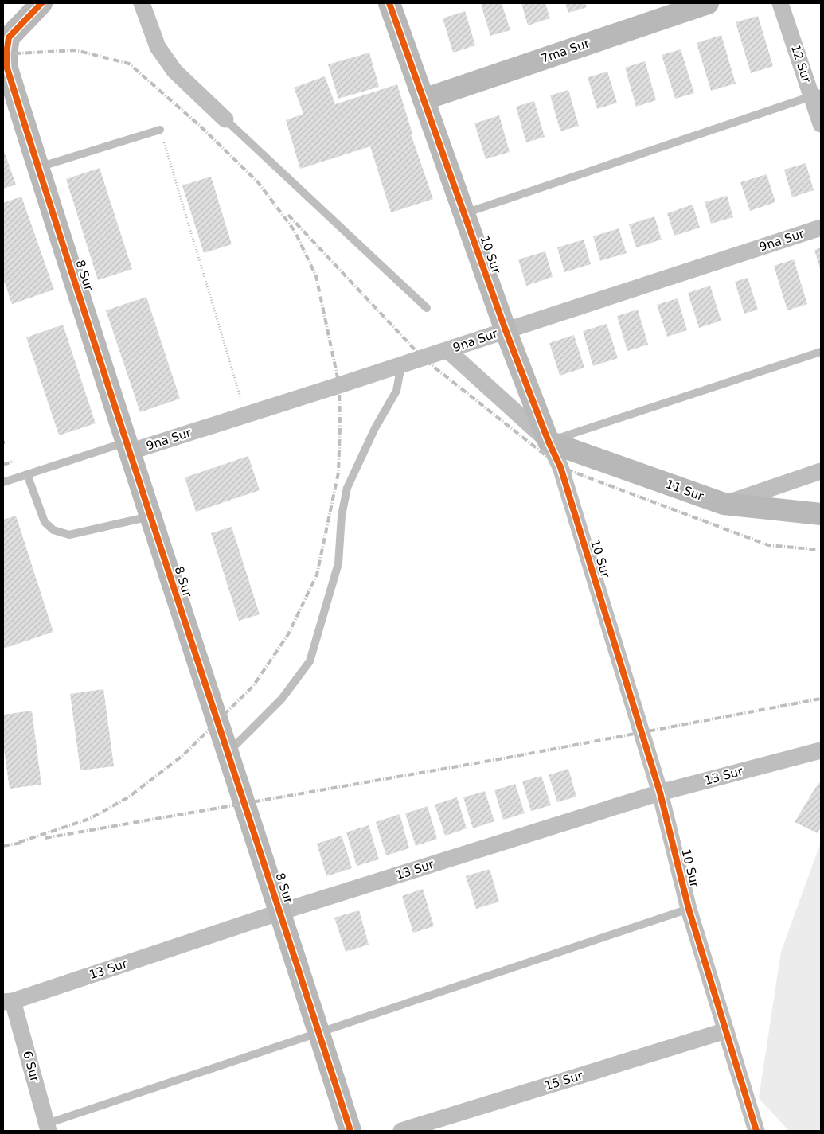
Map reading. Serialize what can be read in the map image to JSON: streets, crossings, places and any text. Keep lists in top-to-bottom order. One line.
{"streets":{"street":["7ma Sur","12 Sur","9na Sur","10 Sur","8 Sur","11 Sur","13 Sur","6 Sur","15 Sur"]},"crossings":[["7ma Sur","10 Sur"],["9na Sur","10 Sur"],["9na Sur","8 Sur"],["10 Sur","11 Sur"],["10 Sur","13 Sur"],["10 Sur","15 Sur"],["8 Sur","13 Sur"],["13 Sur","6 Sur"]]}
